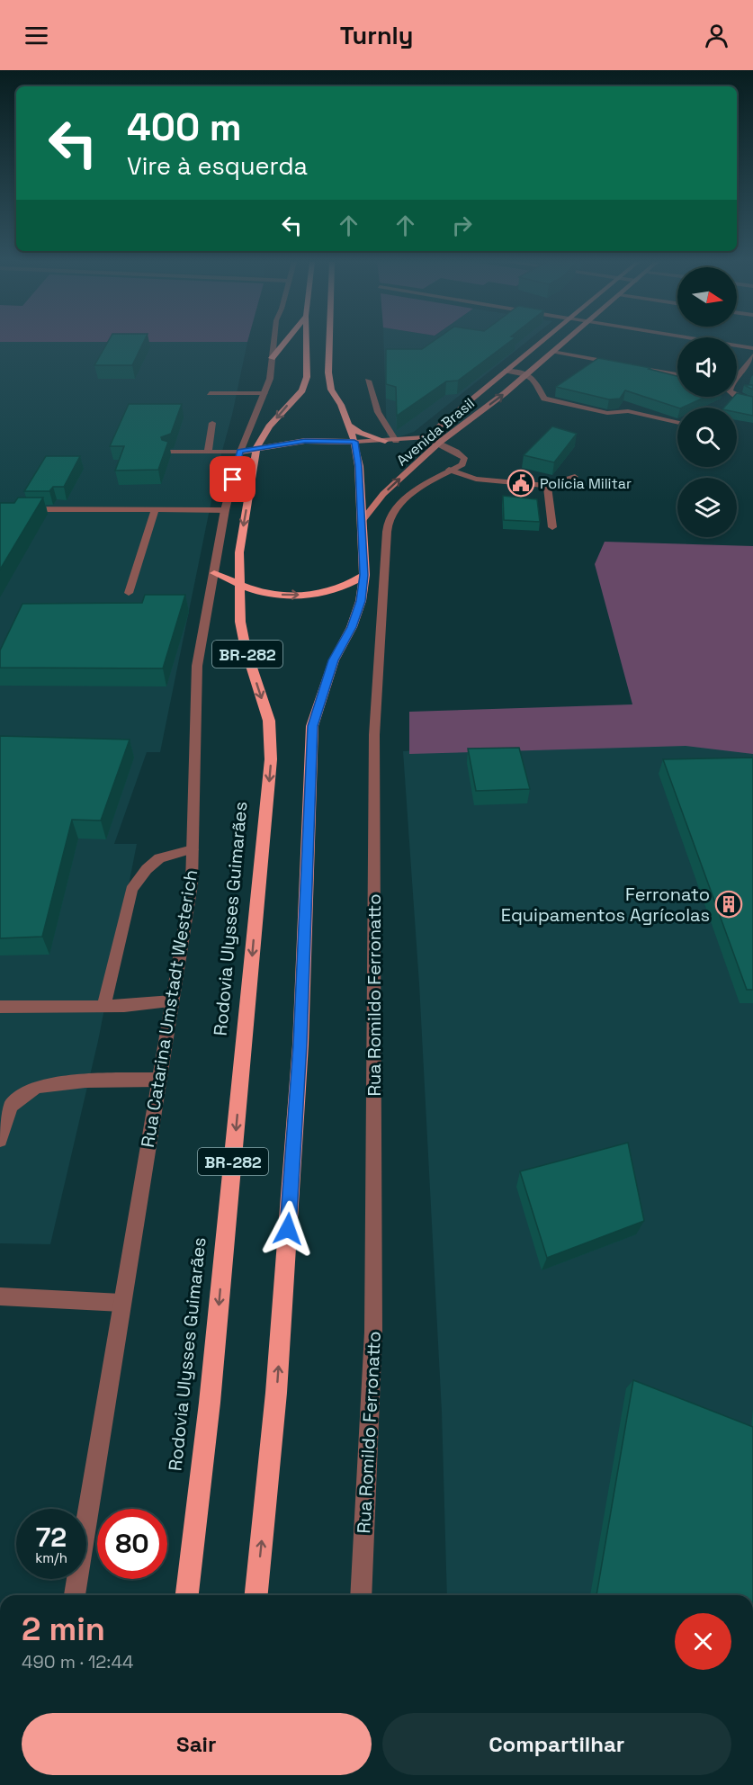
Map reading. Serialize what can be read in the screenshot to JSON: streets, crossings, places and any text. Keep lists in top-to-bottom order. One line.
{"streets":{"highway":["BR-282","Rodovia Ulysses Guimarães"],"main road":["Avenida Brasil"],"street":["Rua Romildo Ferronatto","Rua Catarina Umstadt Westerich"]},"crossings":[["Avenida Brasil","BR-282"],["Avenida Brasil","Rua Romildo Ferronatto"]],"places":{"public building":["Polícia Militar"],"building":["Ferronato Equipamentos Agrícolas"]},"north":"right","page":{"header":"Turnly","turn":["400 m","Vire à esquerda"],"speed":"72 km/h","limit":"80","heading":["2 min","490 m · 12:44"],"buttons":["Sair","Compartilhar"]}}
